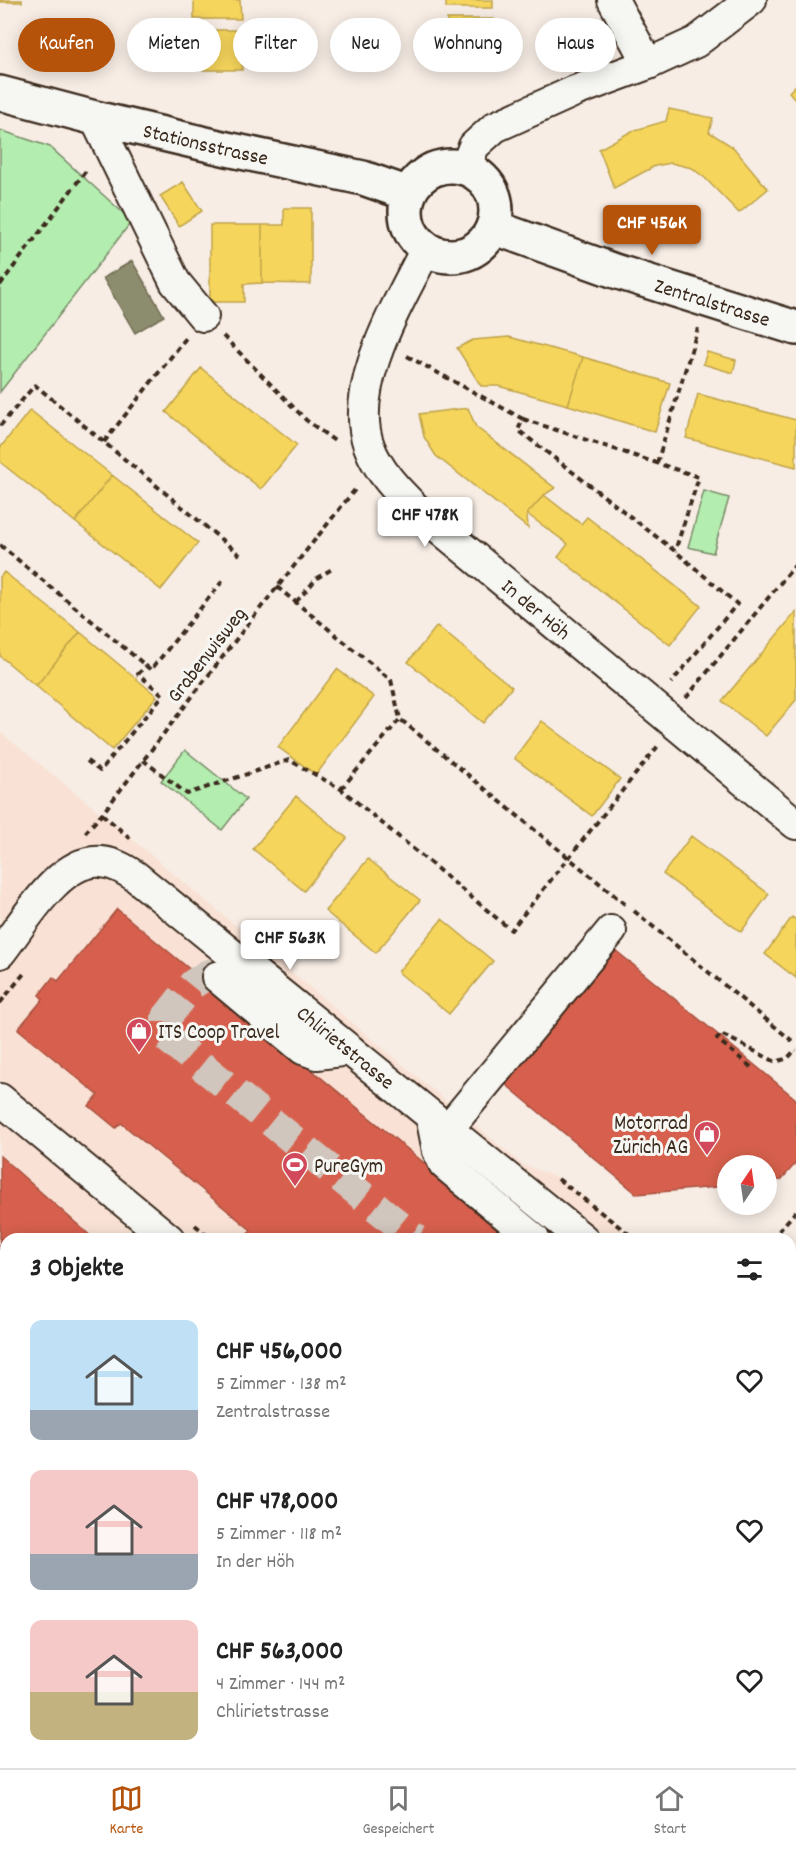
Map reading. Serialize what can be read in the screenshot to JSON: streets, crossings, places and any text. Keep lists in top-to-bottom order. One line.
{"streets":{"main road":["Stationsstrasse","Zentralstrasse"],"street":["In der Höh","Chlirietstrasse"],"path":["Grabenwisweg"]},"crossings":[["Stationsstrasse","Zentralstrasse"],["Stationsstrasse","In der Höh"],["Zentralstrasse","In der Höh"]],"places":{"shop":["ITS Coop Travel","Motorrad Zürich AG"],"sports":["PureGym"]},"north":"top","page":{"chip":["Kaufen","Mieten","Filter","Neu","Wohnung","Haus"],"price":["CHF 456K","CHF 478K","CHF 563K"],"heading":"3 Objekte","list":[{"name":"CHF 456,000","note":"5 Zimmer · 138 m² · Zentralstrasse"},{"name":"CHF 478,000","note":"5 Zimmer · 118 m² · In der Höh"},{"name":"CHF 563,000","note":"4 Zimmer · 144 m² · Chlirietstrasse"}],"tabs":["Karte","Gespeichert","Start"]}}
